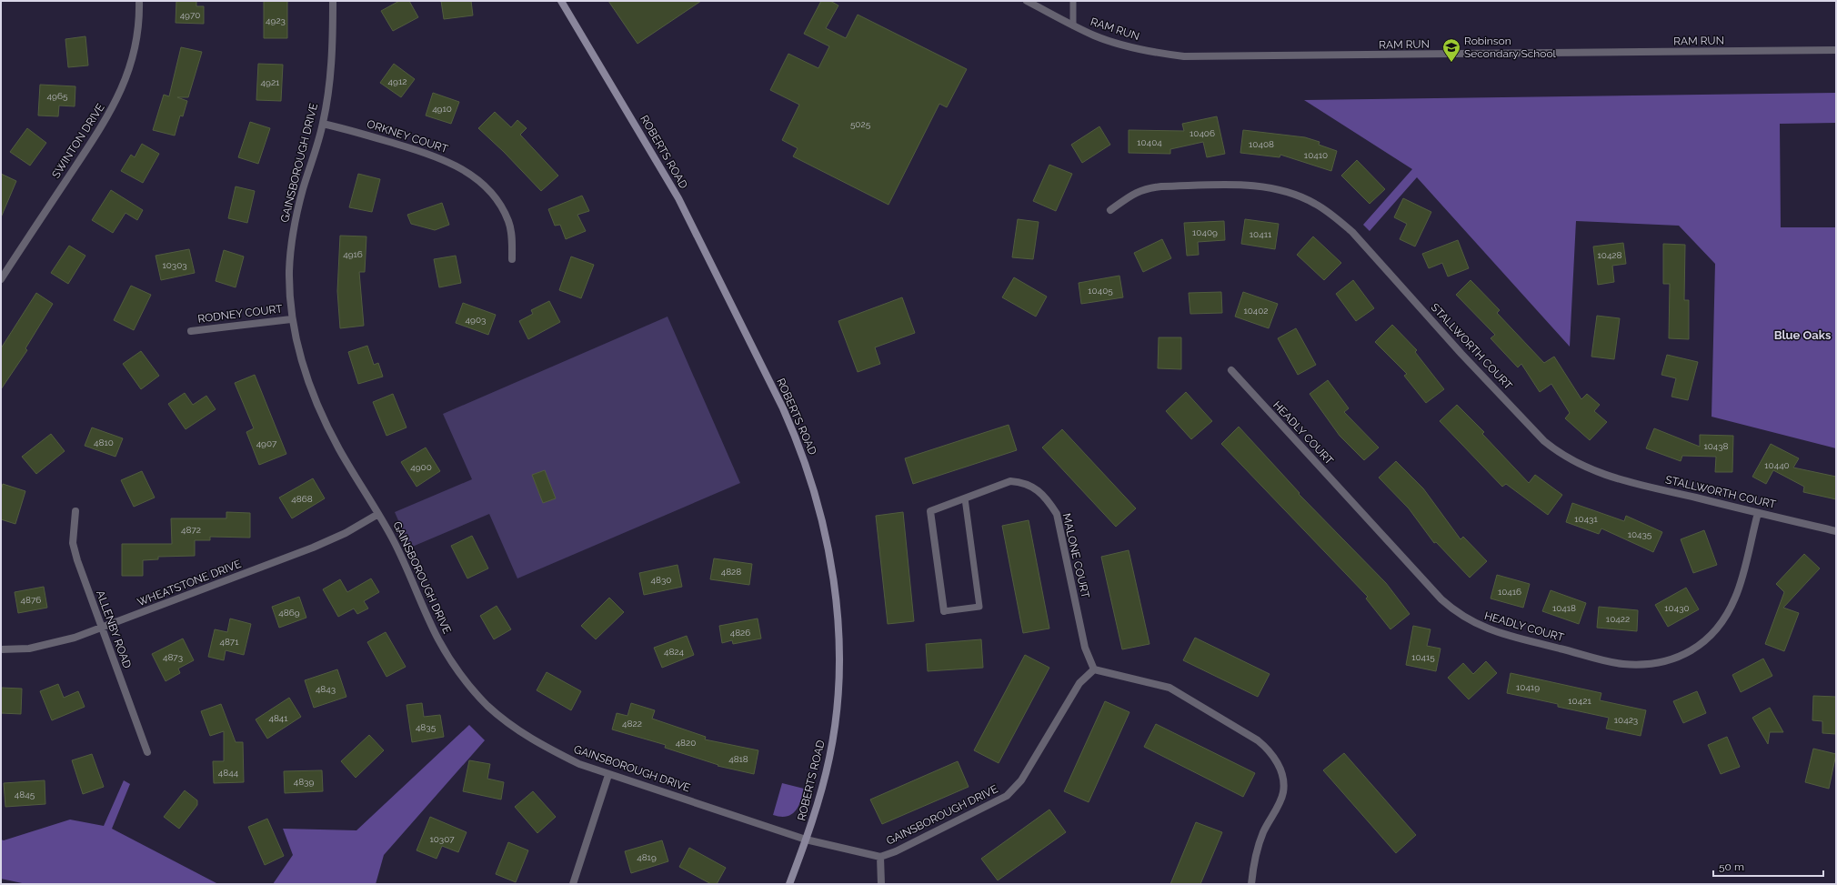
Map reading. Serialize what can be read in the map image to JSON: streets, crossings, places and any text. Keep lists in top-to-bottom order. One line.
{"streets":{"main road":["ROBERTS ROAD"],"street":["RAM RUN","ORKNEY COURT","SWINTON DRIVE","GAINSBOROUGH DRIVE","RODNEY COURT","STALLWORTH COURT","HEADLY COURT","MALONE COURT","WHEATSTONE DRIVE","ALLENBY ROAD"]},"crossings":[["ORKNEY COURT","GAINSBOROUGH DRIVE"],["ROBERTS ROAD","GAINSBOROUGH DRIVE"],["GAINSBOROUGH DRIVE","RODNEY COURT"],["GAINSBOROUGH DRIVE","MALONE COURT"],["GAINSBOROUGH DRIVE","WHEATSTONE DRIVE"],["STALLWORTH COURT","HEADLY COURT"],["WHEATSTONE DRIVE","ALLENBY ROAD"]],"districts":["Blue Oaks"],"places":{"school or university":["Robinson Secondary School"]},"house_numbers":["4970","4923","4912","4921","4965","4910","5025","10406","10404","10408","10410","10409","10411","4916","10428","10303","10405","10402","4903","4810","4907","10438","10440","4900","4868","10431","4872","10435","4828","4830","10416","4876","10418","10430","4869","10422","4826","4871","4824","4873","10415","10419","4843","10421","4841","10423","4822","4835","4820","4818","4844","4839","4845","10307","4819"],"scale_bar":"50 m"}
